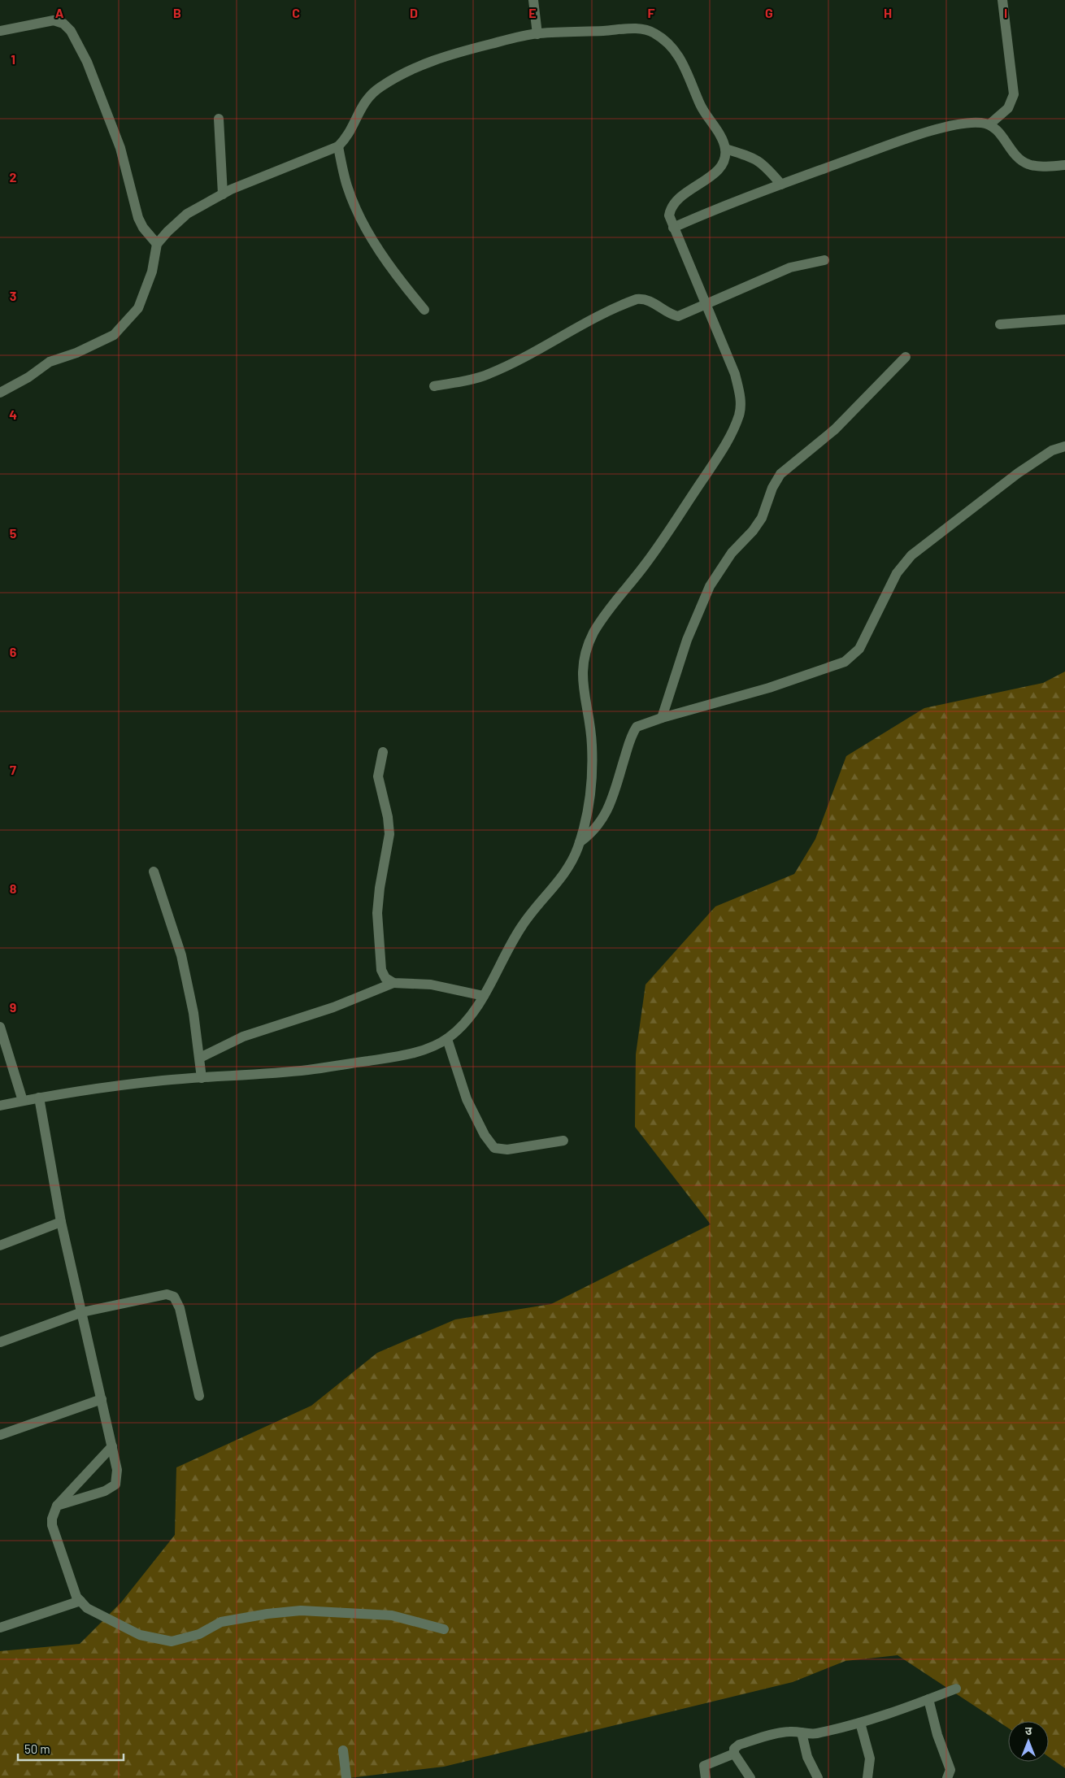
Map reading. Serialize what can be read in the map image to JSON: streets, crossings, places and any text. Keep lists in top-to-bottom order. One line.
{"scale_bar":"50 m","north":"top","grid":{"columns":["A","B","C","D","E","F","G","H","I"],"rows":["1","2","3","4","5","6","7","8","9"]}}
